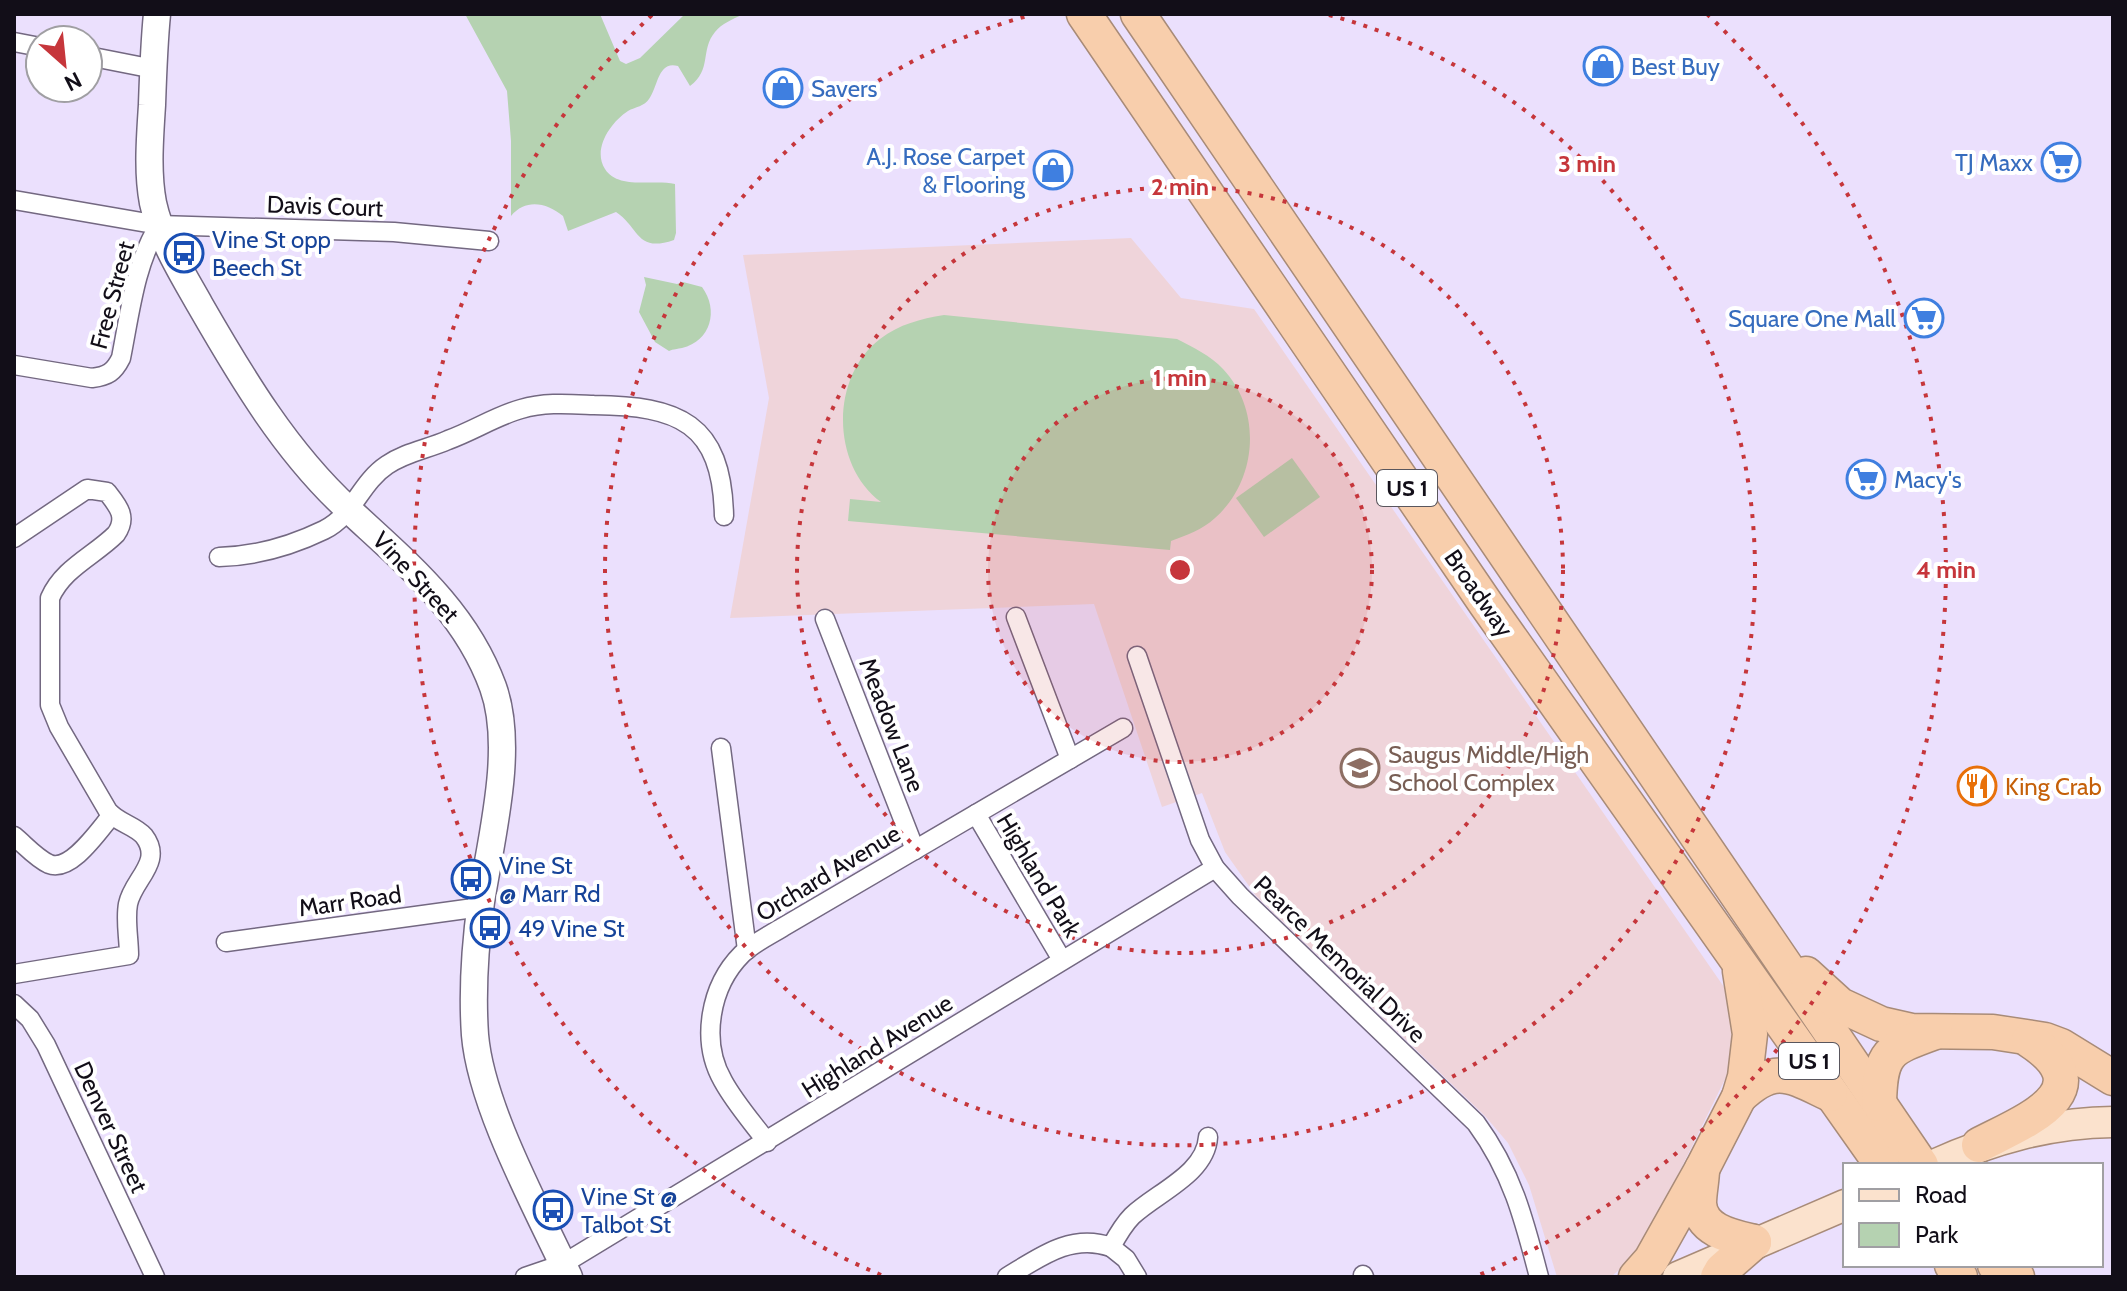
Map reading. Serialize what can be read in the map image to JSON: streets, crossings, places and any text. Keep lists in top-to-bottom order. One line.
{"streets":{"highway":["US 1","Broadway"],"street":["Davis Court","Free Street","Vine Street","Meadow Lane","Orchard Avenue","Highland Park","Marr Road","Pearce Memorial Drive","Highland Avenue","Denver Street"]},"crossings":[["Davis Court","Free Street"],["Davis Court","Vine Street"],["Free Street","Vine Street"],["Vine Street","Marr Road"],["Vine Street","Highland Avenue"],["Meadow Lane","Orchard Avenue"],["Orchard Avenue","Highland Park"],["Orchard Avenue","Highland Avenue"],["Highland Park","Highland Avenue"],["Pearce Memorial Drive","Highland Avenue"]],"places":{"shop":["Best Buy","Savers","A.J. Rose Carpet & Flooring"],"supermarket":["TJ Maxx","Square One Mall","Macy's"],"bus stop":["Vine St opp Beech St","Vine St @ Marr Rd","49 Vine St","Vine St @ Talbot St"],"school or university":["Saugus Middle/High School Complex"],"restaurant":["King Crab"]},"legend":["Road","Park"],"north":"bottom right","rings":["3 min","2 min","1 min","4 min"]}
